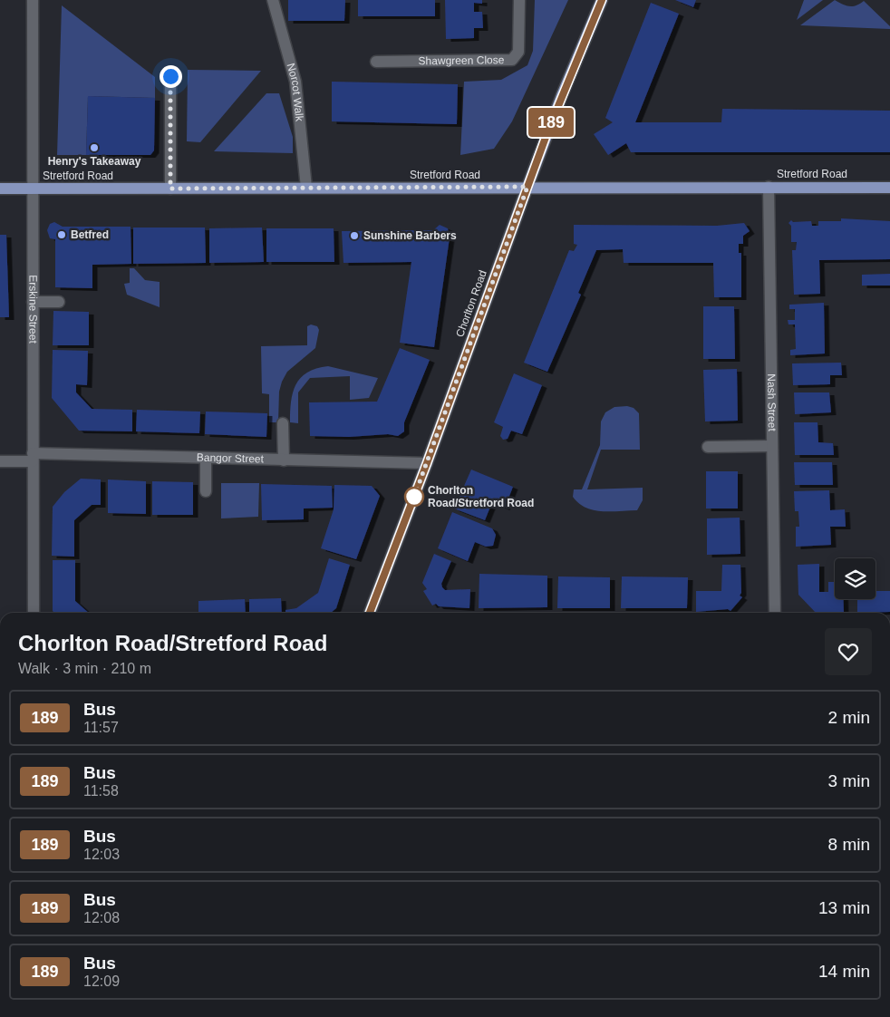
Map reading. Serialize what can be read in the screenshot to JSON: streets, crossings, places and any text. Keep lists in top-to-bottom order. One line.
{"streets":{"main road":["Stretford Road","Chorlton Road"],"street":["Shawgreen Close","Norcot Walk","Erskine Street","Nash Street","Bangor Street"]},"crossings":[["Norcot Walk","Stretford Road"],["Stretford Road","Chorlton Road"],["Stretford Road","Erskine Street"],["Stretford Road","Nash Street"],["Chorlton Road","Bangor Street"],["Erskine Street","Bangor Street"]],"places":["Henry's Takeaway","Betfred","Sunshine Barbers","Chorlton Road/Stretford Road"],"lines":["bus line 189"],"page":{"on_map":"189","heading":["Chorlton Road/Stretford Road","Walk · 3 min · 210 m"],"list":[{"mark":"189","name":"Bus","note":"11:57","value":"2 min"},{"mark":"189","name":"Bus","note":"11:58","value":"3 min"},{"mark":"189","name":"Bus","note":"12:03","value":"8 min"},{"mark":"189","name":"Bus","note":"12:08","value":"13 min"},{"mark":"189","name":"Bus","note":"12:09","value":"14 min"}]}}
